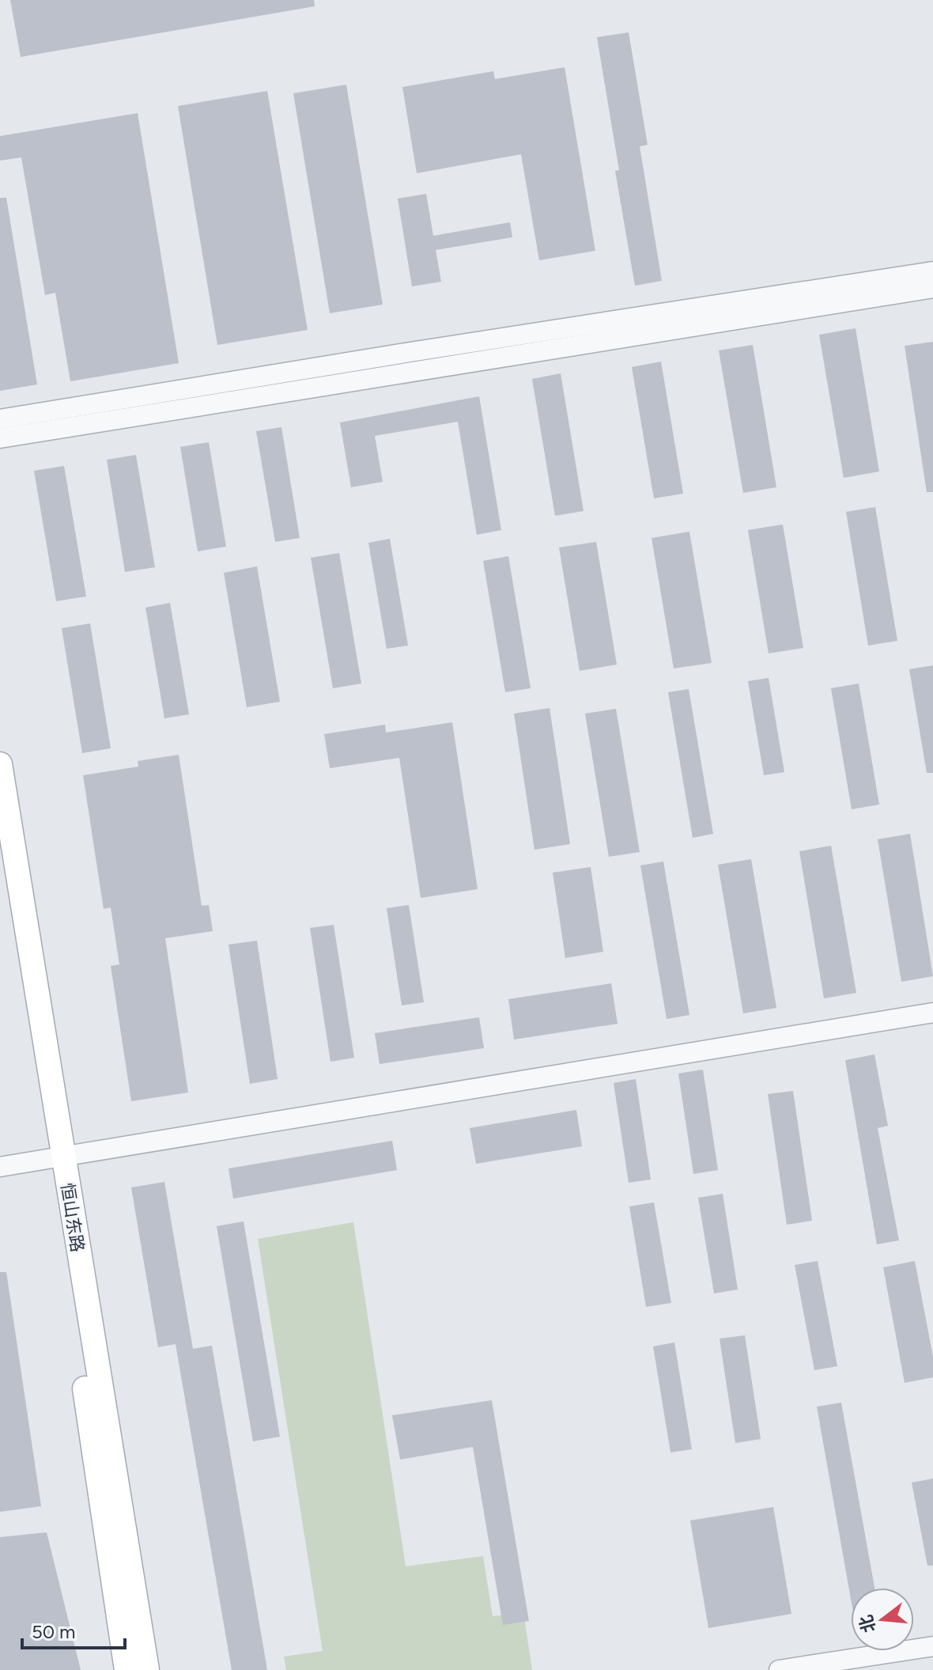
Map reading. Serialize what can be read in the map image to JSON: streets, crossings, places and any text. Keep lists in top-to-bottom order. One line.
{"streets":{"main road":["恒山东路"]},"scale_bar":"50 m","north":"left"}
